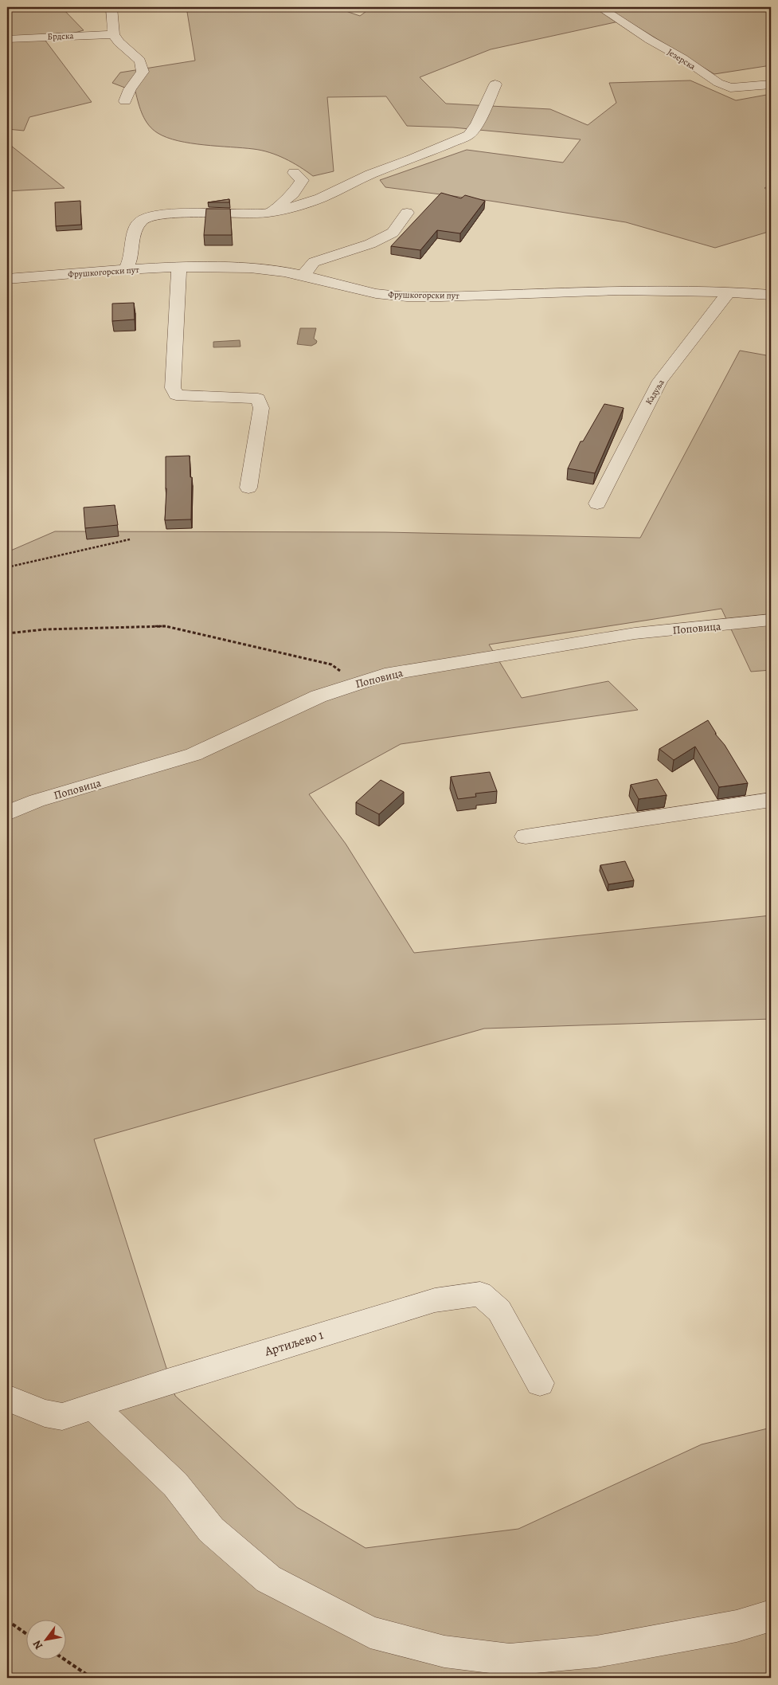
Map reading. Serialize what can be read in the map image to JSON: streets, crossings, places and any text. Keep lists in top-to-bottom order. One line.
{"streets":{"street":["Брдска","Језерска","Фрушкогорски пут","Кадуља","Поповица","Артиљево 1"]},"crossings":[["Фрушкогорски пут","Кадуља"]],"north":"bottom left"}
